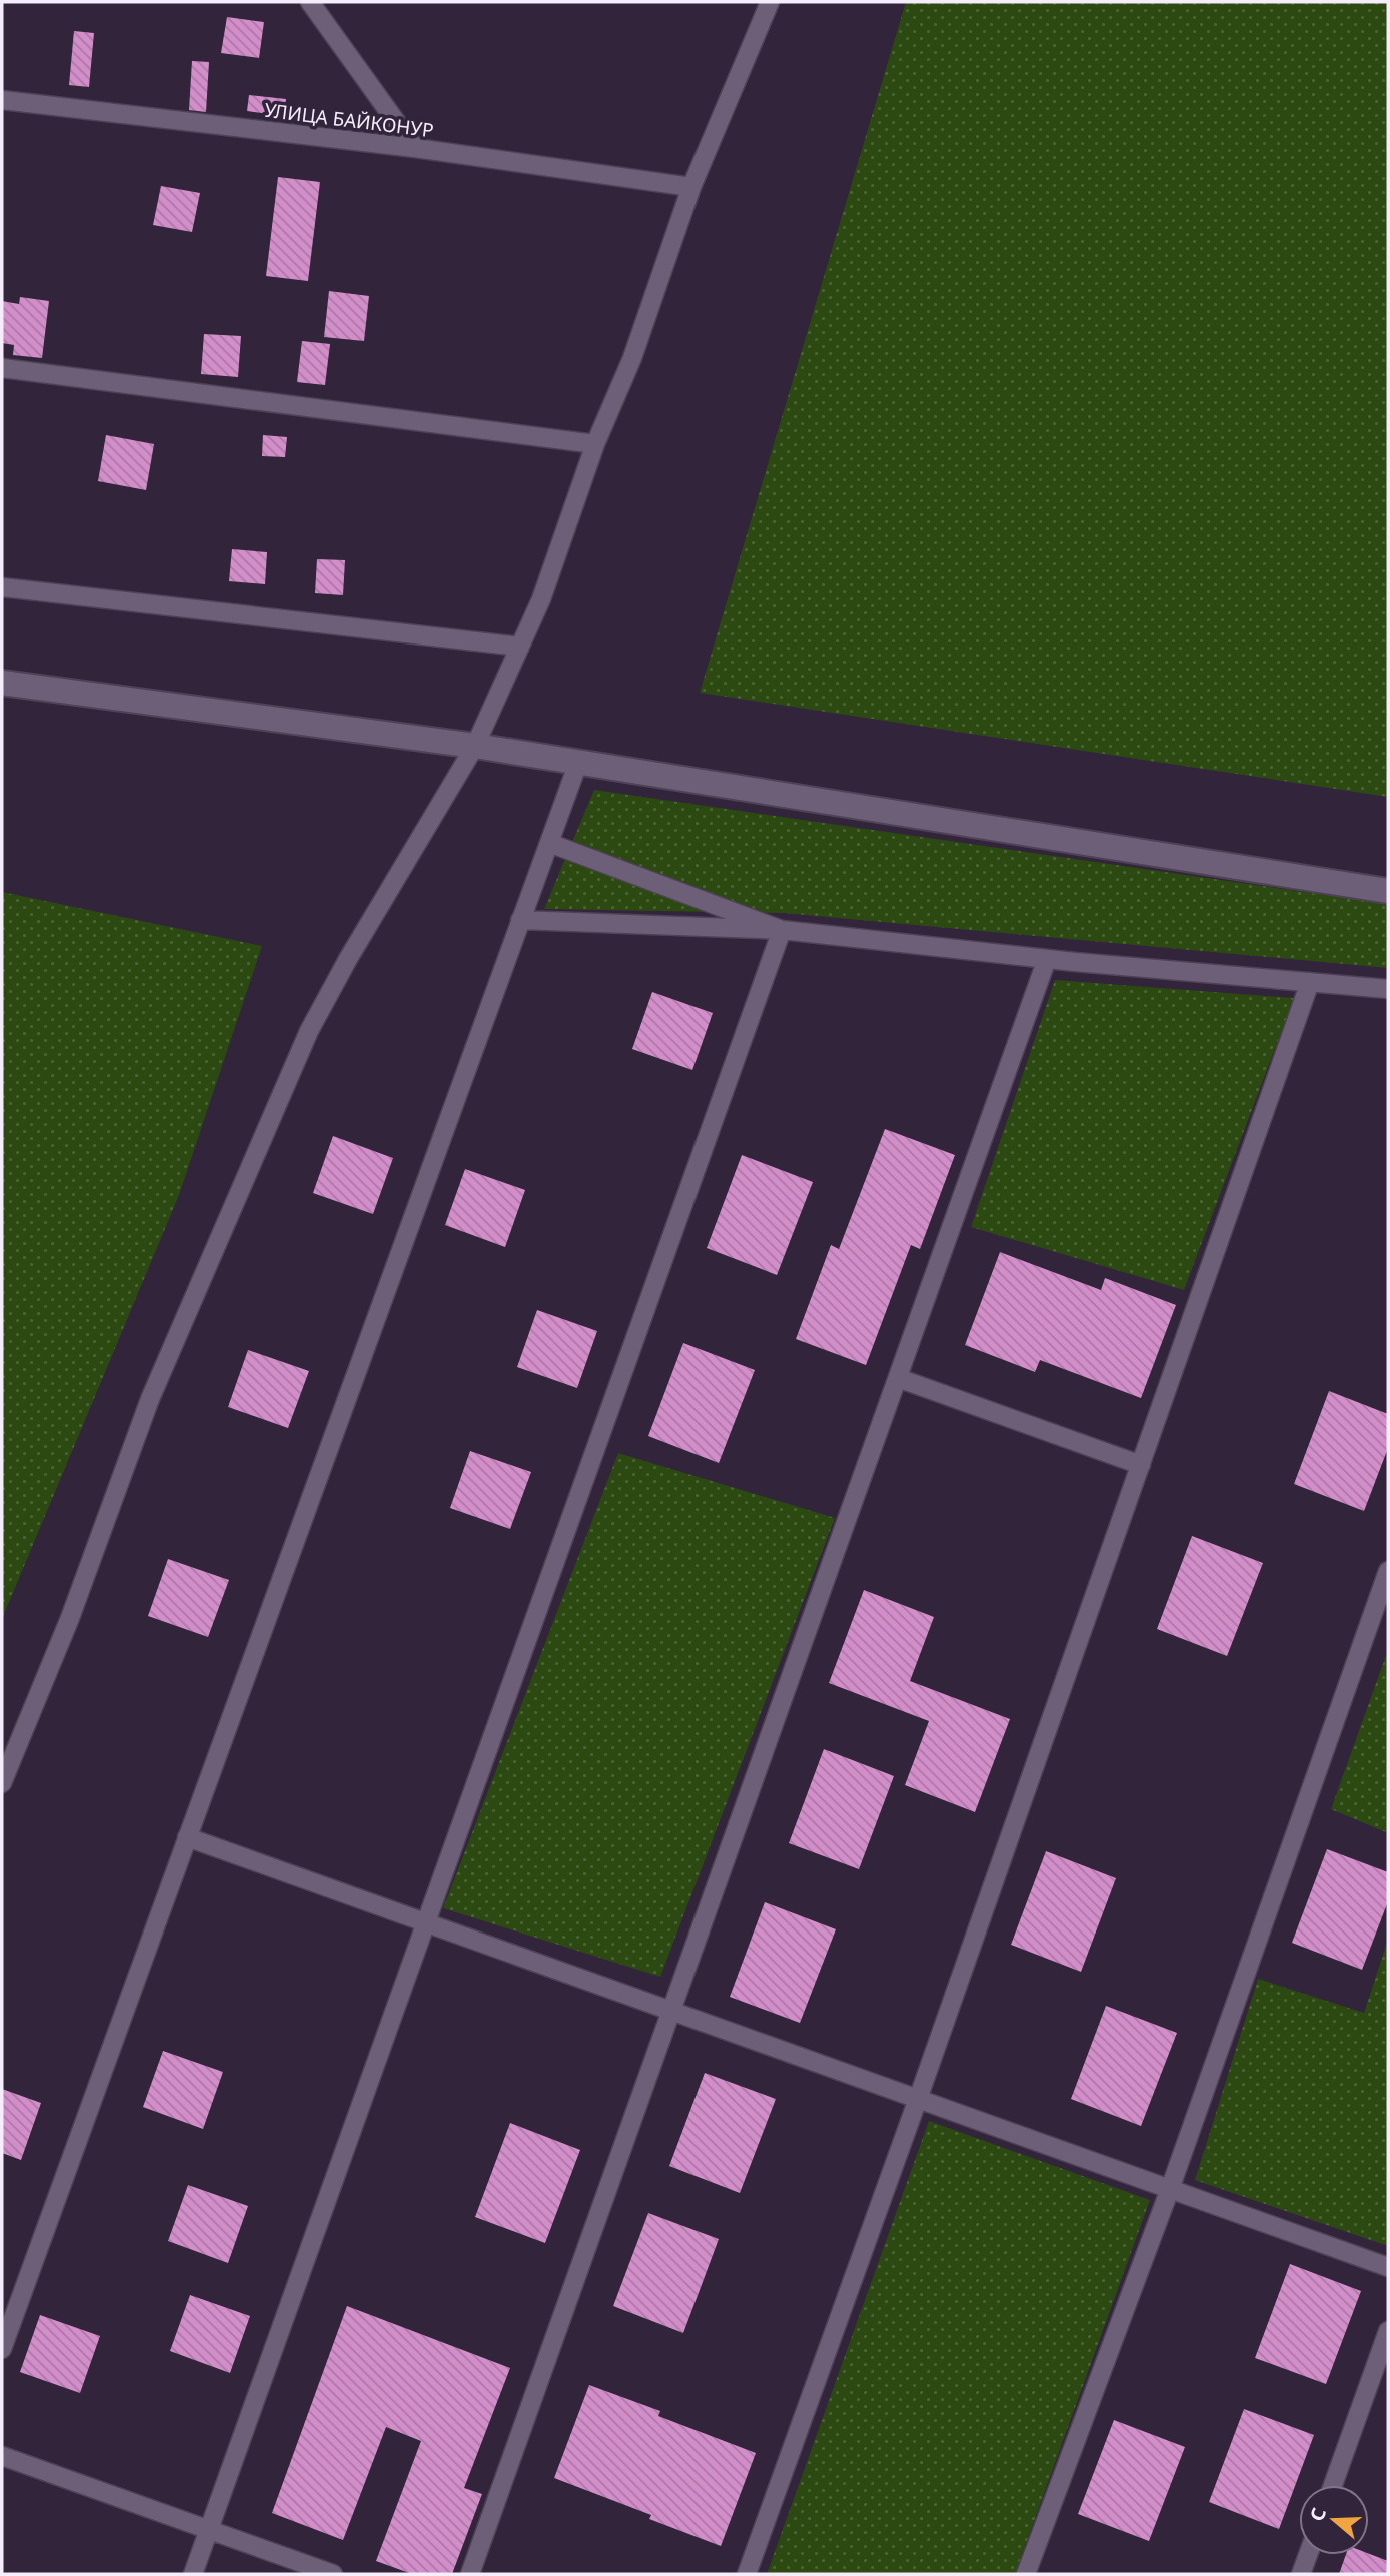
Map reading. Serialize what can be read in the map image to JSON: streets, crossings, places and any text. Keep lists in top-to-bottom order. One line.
{"streets":{"street":["УЛИЦА БАЙКОНУР"]},"north":"left"}
